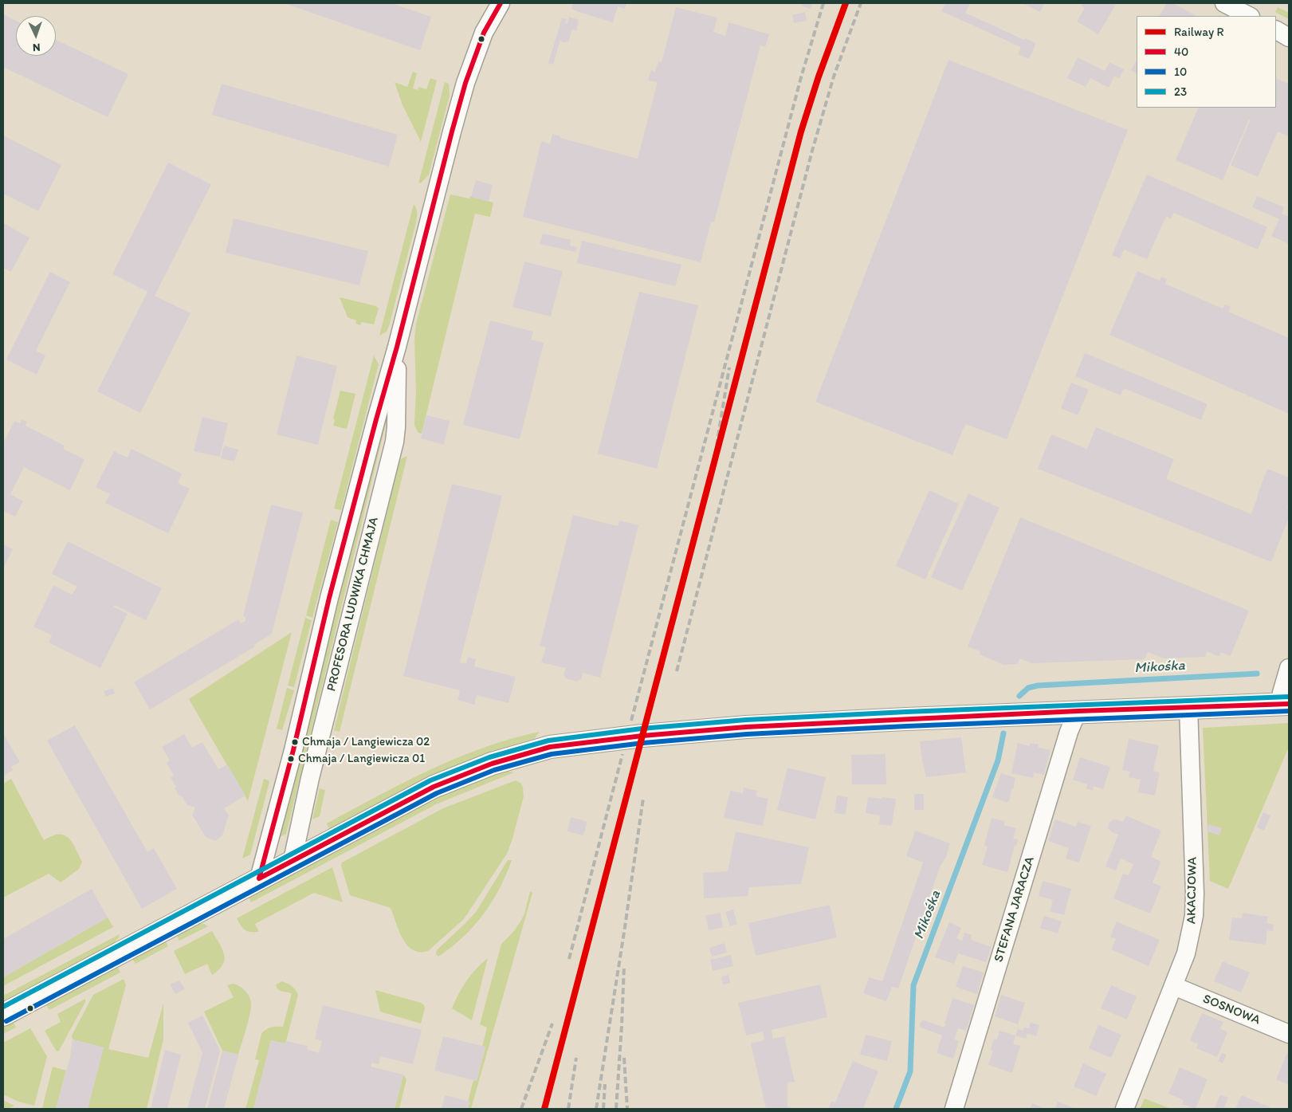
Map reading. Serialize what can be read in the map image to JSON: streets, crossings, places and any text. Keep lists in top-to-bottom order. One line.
{"streets":{"street":["PROFESORA LUDWIKA CHMAJA","AKACJOWA","STEFANA JARACZA","SOSNOWA"]},"crossings":[["AKACJOWA","SOSNOWA"]],"water":["Mikośka"],"places":["Chmaja / Langiewicza 02","Chmaja / Langiewicza 01"],"lines":["rail line R","transit line 40","transit line 23","transit line 10"],"legend":["Railway R","40","10","23"],"north":"bottom"}
